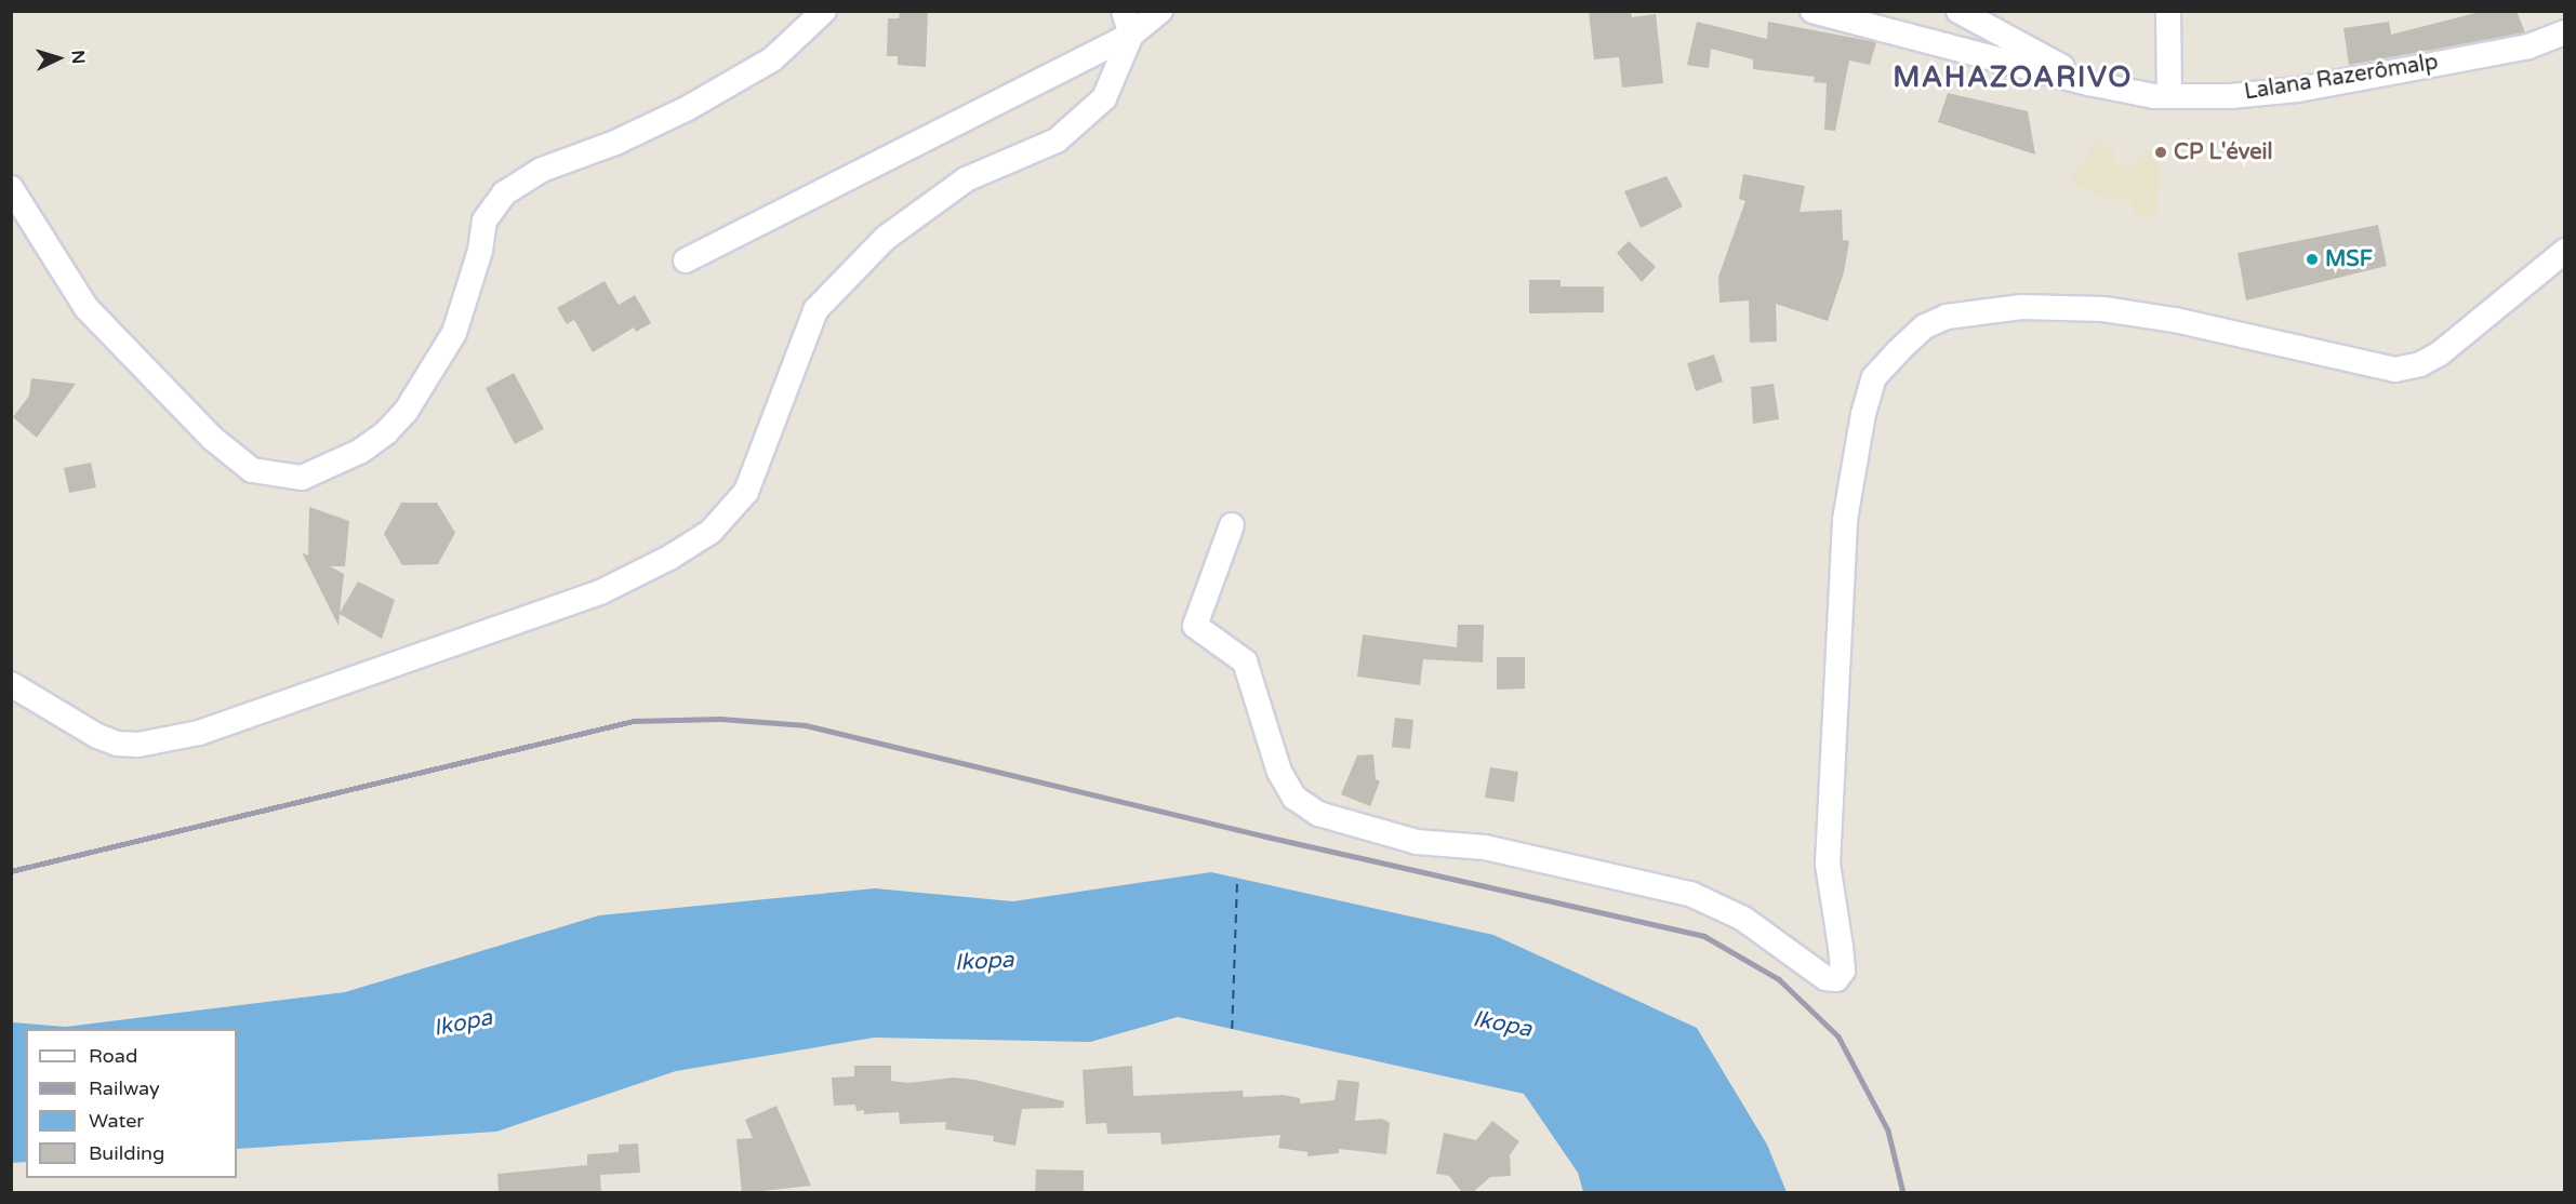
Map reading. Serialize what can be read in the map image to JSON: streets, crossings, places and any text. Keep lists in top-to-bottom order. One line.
{"streets":{"street":["Lalana Razerômalp"]},"districts":["MAHAZOARIVO"],"water":["Ikopa"],"places":["CP L'éveil","MSF"],"legend":["Road","Railway","Water","Building"],"north":"right"}
